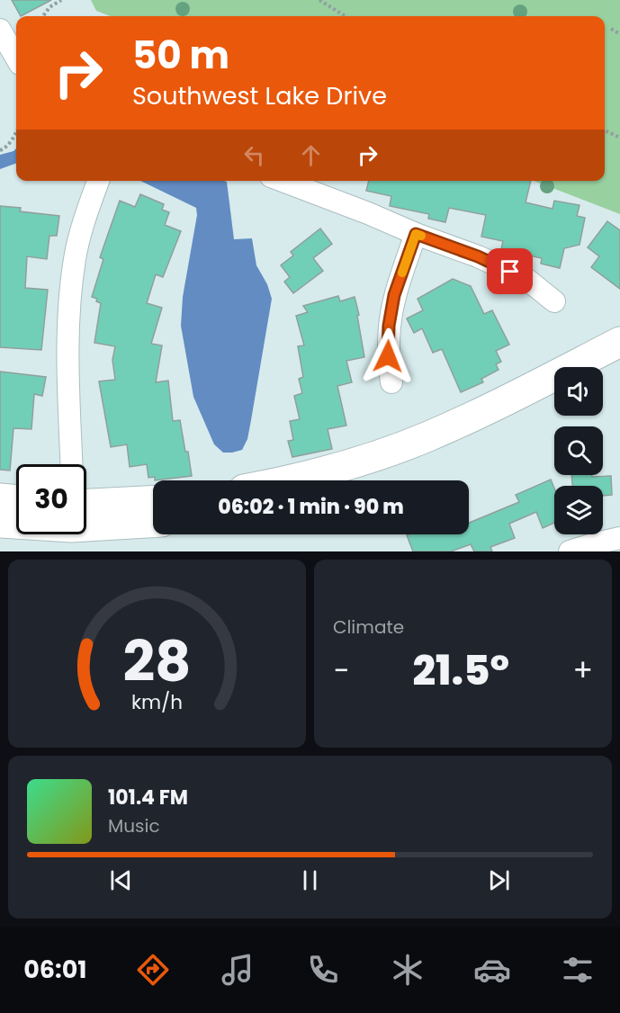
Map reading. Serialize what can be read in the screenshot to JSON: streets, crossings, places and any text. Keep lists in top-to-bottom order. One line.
{"page":{"turn":["50 m","Southwest Lake Drive"],"limit":"30","trip":"06:02 · 1 min · 90 m","tile":"Climate","heat":["−","21.5°","+"],"song":["101.4 FM","Music"],"tabs":"06:01","gauge":["28","km/h"]}}
